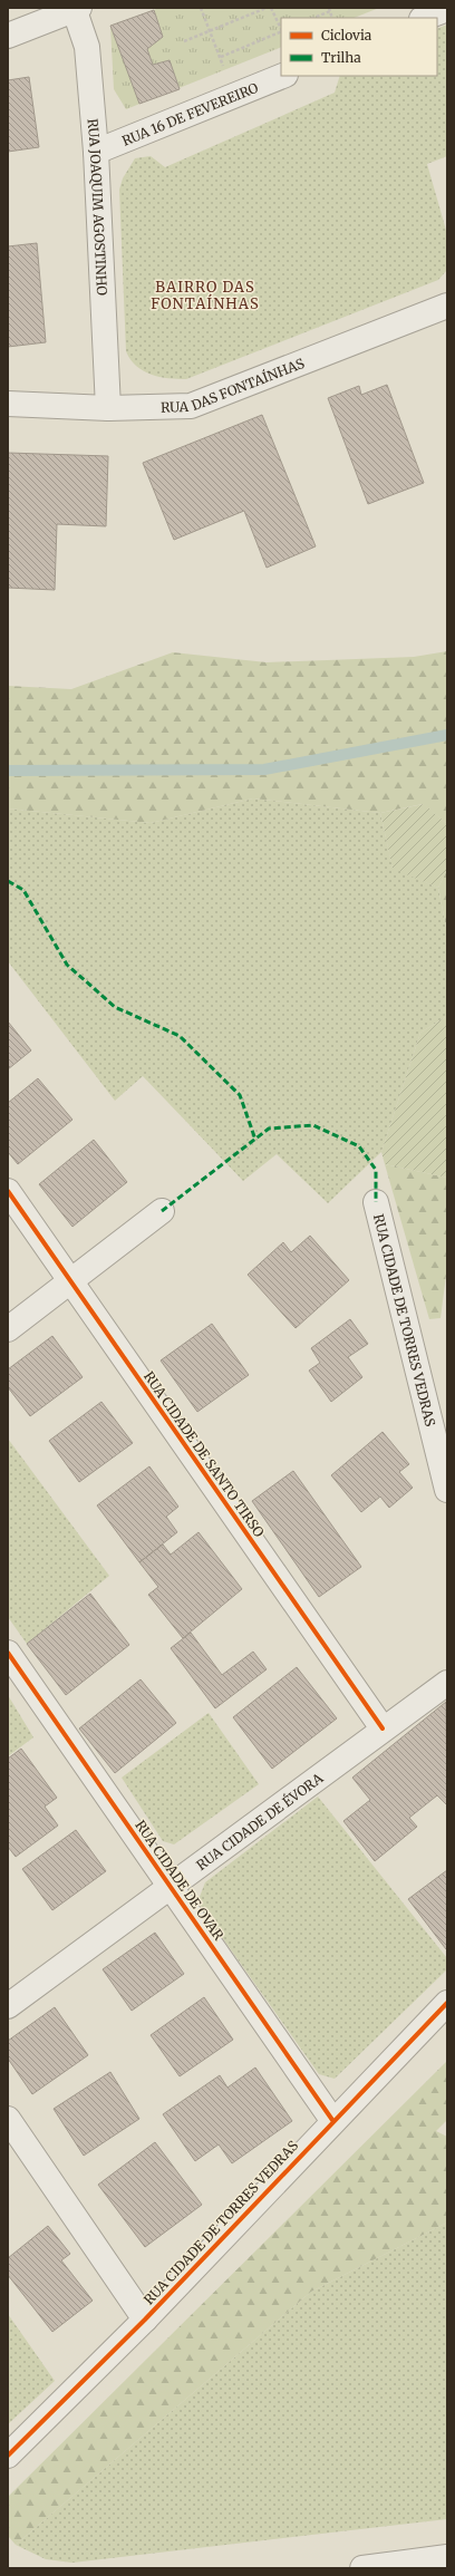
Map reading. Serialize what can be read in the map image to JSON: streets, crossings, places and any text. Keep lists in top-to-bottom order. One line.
{"streets":{"street":["RUA 16 DE FEVEREIRO","RUA JOAQUIM AGOSTINHO","RUA DAS FONTAÍNHAS","RUA CIDADE DE TORRES VEDRAS","RUA CIDADE DE SANTO TIRSO","RUA CIDADE DE ÉVORA","RUA CIDADE DE OVAR"]},"crossings":[["RUA 16 DE FEVEREIRO","RUA JOAQUIM AGOSTINHO"],["RUA JOAQUIM AGOSTINHO","RUA DAS FONTAÍNHAS"],["RUA CIDADE DE TORRES VEDRAS","RUA CIDADE DE OVAR"],["RUA CIDADE DE SANTO TIRSO","RUA CIDADE DE ÉVORA"],["RUA CIDADE DE ÉVORA","RUA CIDADE DE OVAR"]],"districts":["BAIRRO DAS FONTAÍNHAS"],"legend":["Ciclovia","Trilha"]}
